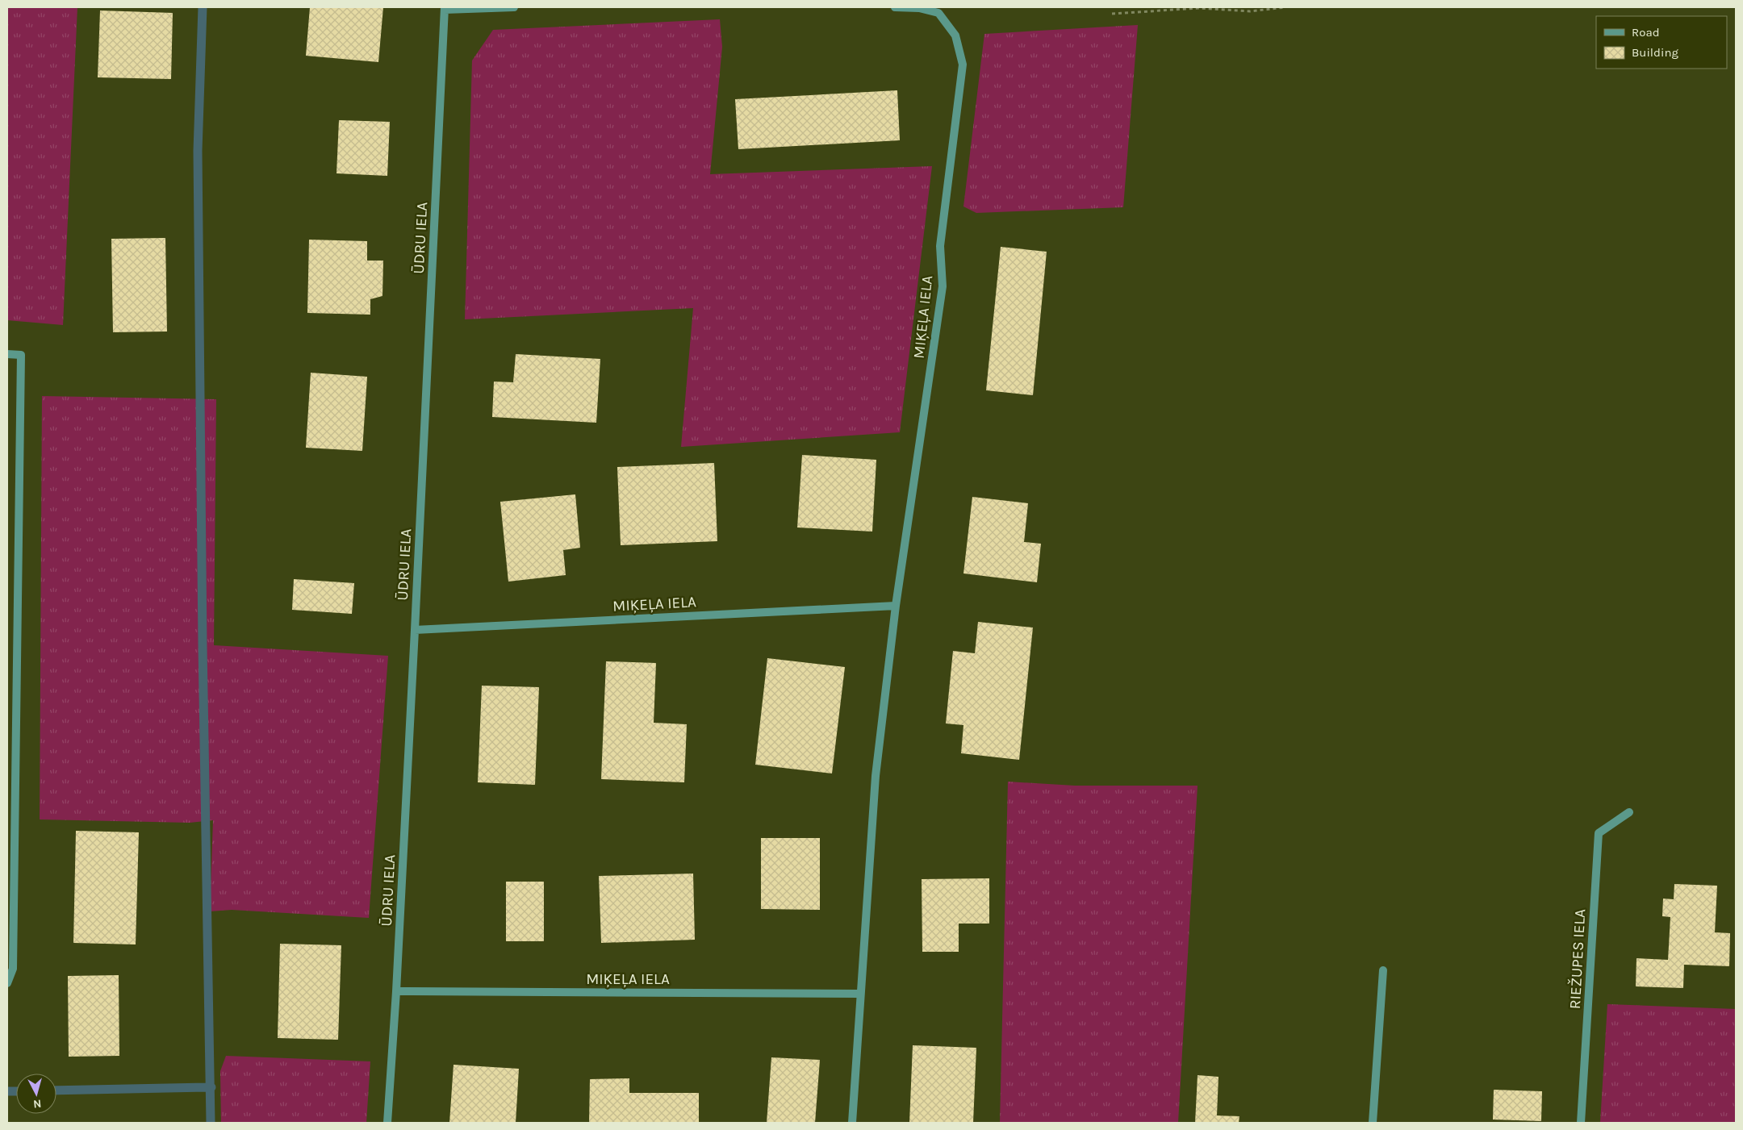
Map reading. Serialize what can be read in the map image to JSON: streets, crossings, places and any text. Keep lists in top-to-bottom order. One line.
{"streets":{"street":["ŪDRU IELA","MIĶEĻA IELA","RIEŽUPES IELA"]},"crossings":[["ŪDRU IELA","MIĶEĻA IELA"]],"legend":["Road","Building"],"north":"bottom"}
